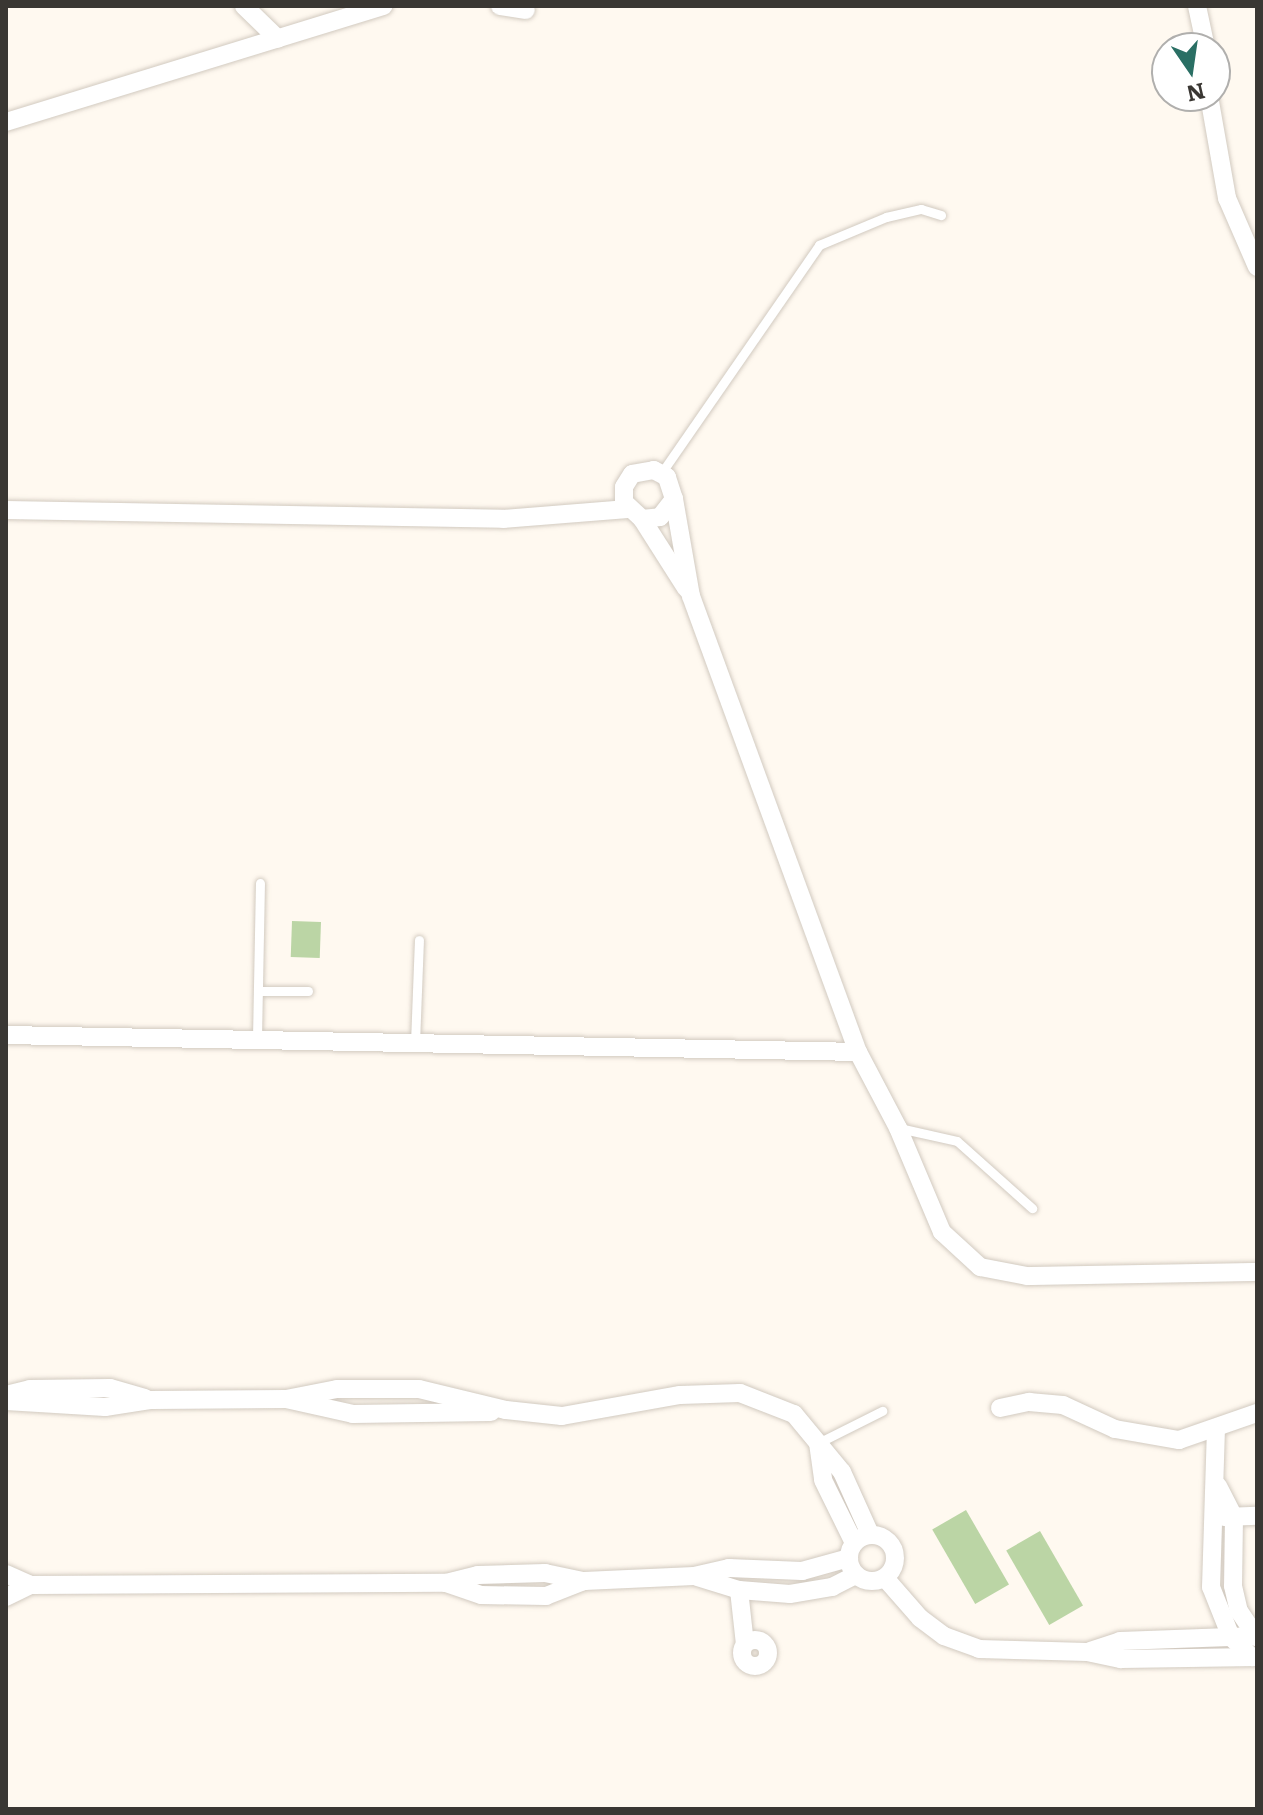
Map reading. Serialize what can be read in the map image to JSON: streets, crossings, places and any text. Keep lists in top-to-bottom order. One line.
{"north":"bottom"}
